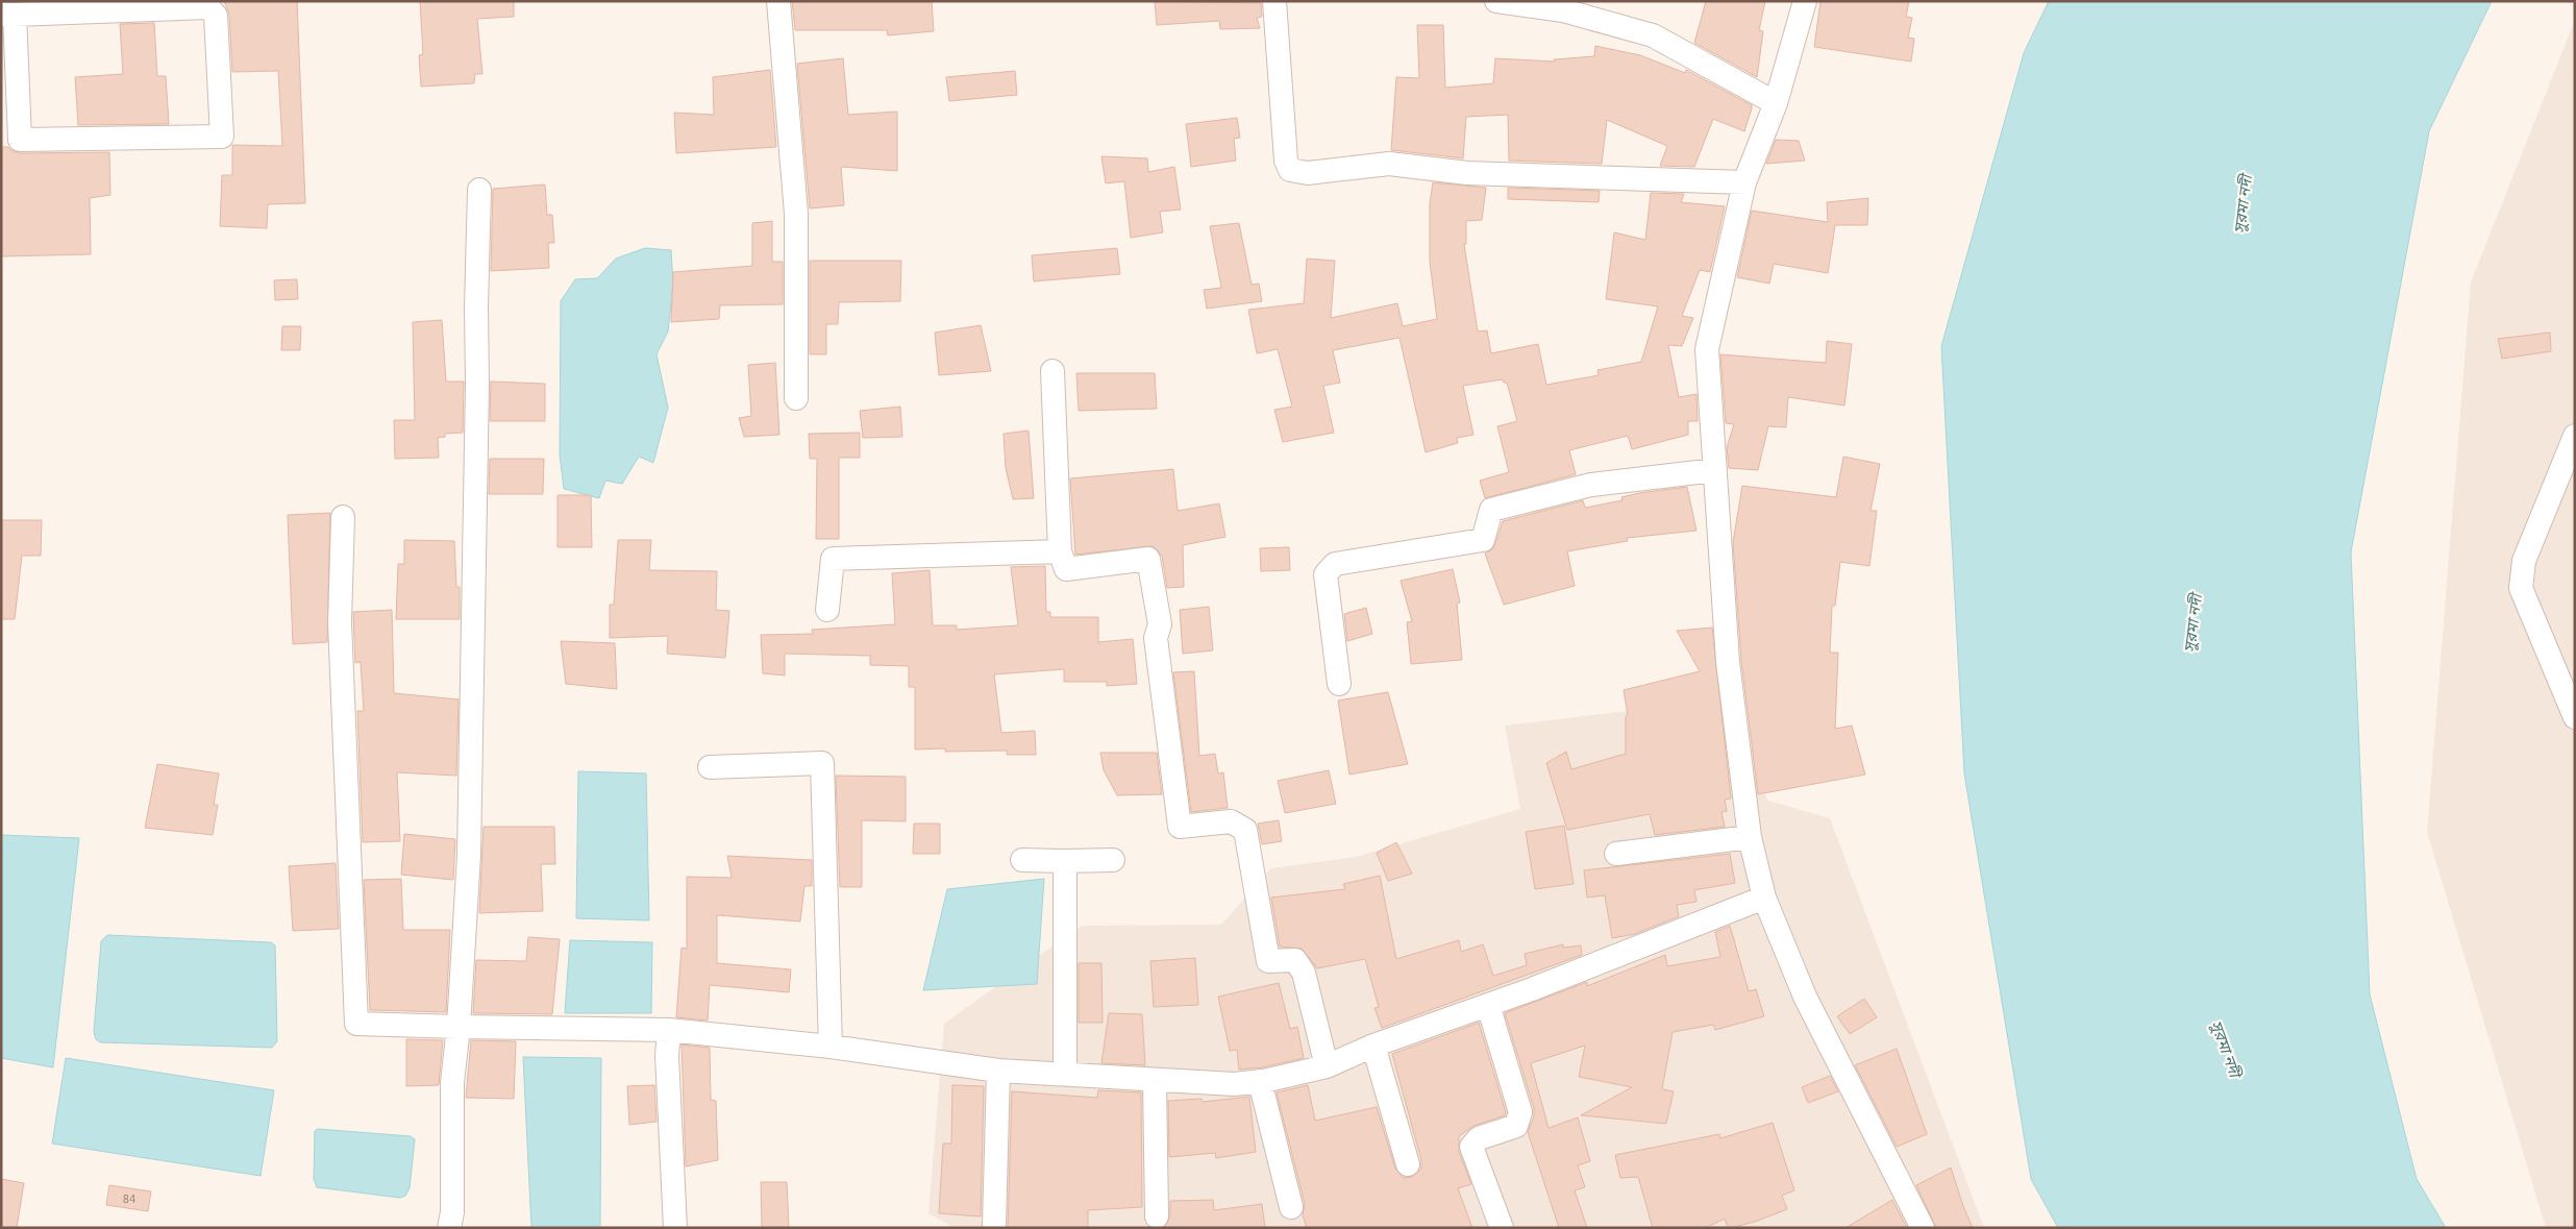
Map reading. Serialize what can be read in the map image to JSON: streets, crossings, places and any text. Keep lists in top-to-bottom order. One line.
{"water":["সুরমা নদী"],"house_numbers":["84"]}
